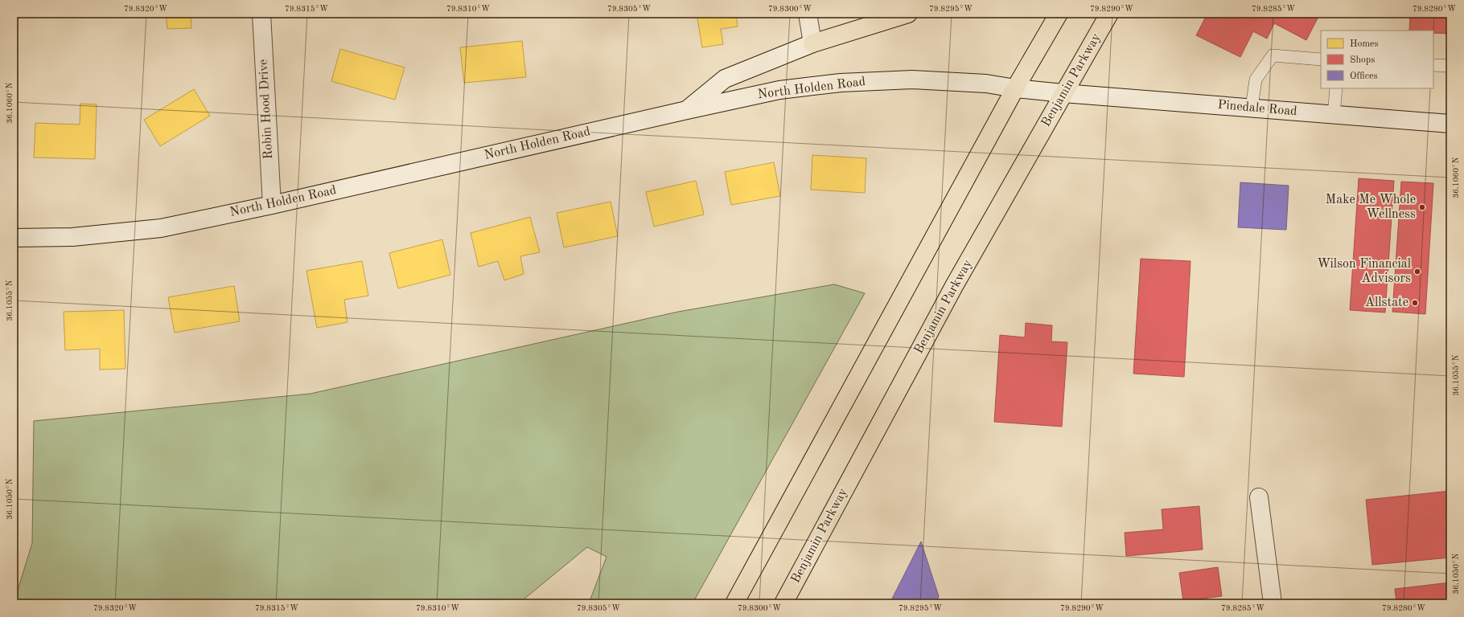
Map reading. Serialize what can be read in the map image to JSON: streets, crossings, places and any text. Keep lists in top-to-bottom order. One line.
{"streets":{"main road":["Benjamin Parkway","North Holden Road","Pinedale Road","Robin Hood Drive"]},"crossings":[["Benjamin Parkway","North Holden Road"],["Benjamin Parkway","Pinedale Road"],["North Holden Road","Pinedale Road"],["North Holden Road","Robin Hood Drive"]],"places":["Make Me Whole Wellness","Wilson Financial Advisors","Allstate"],"legend":["Homes","Shops","Offices"],"coordinates":["79.8320°W","79.8315°W","79.8310°W","79.8305°W","79.8300°W","79.8295°W","79.8290°W","79.8285°W","79.8280°W","36.1060°N","36.1055°N","36.1050°N"]}
